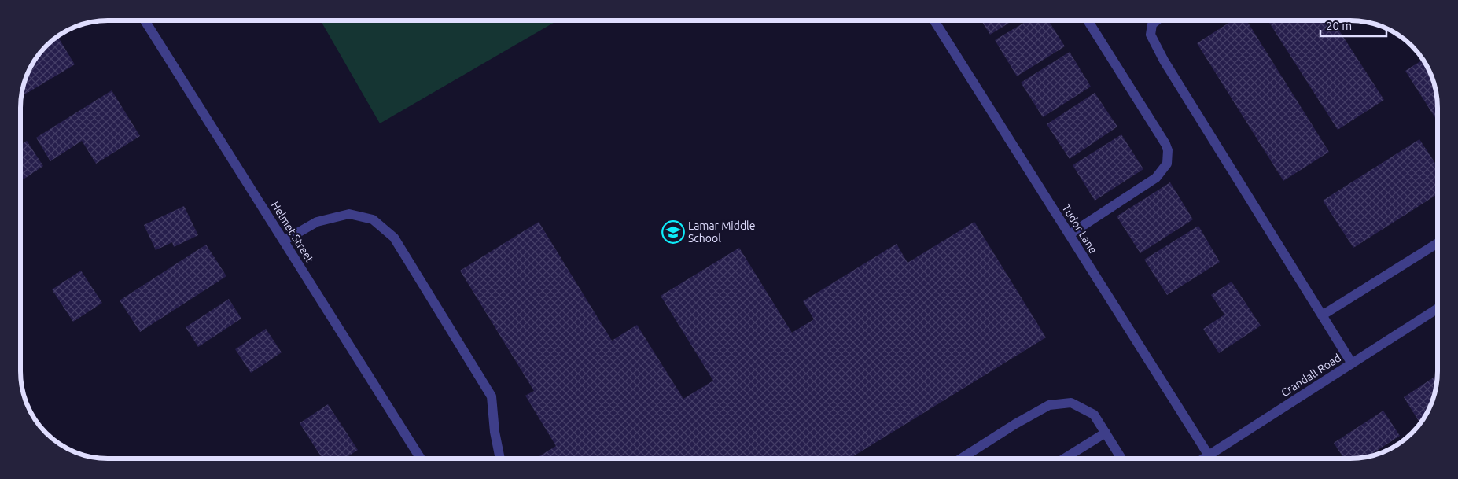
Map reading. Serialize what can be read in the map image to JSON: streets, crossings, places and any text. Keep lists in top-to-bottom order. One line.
{"streets":{"street":["Tudor Lane","Helmet Street","Crandall Road"]},"crossings":[["Tudor Lane","Crandall Road"]],"places":{"school or university":["Lamar Middle School"]},"scale_bar":"20 m"}
